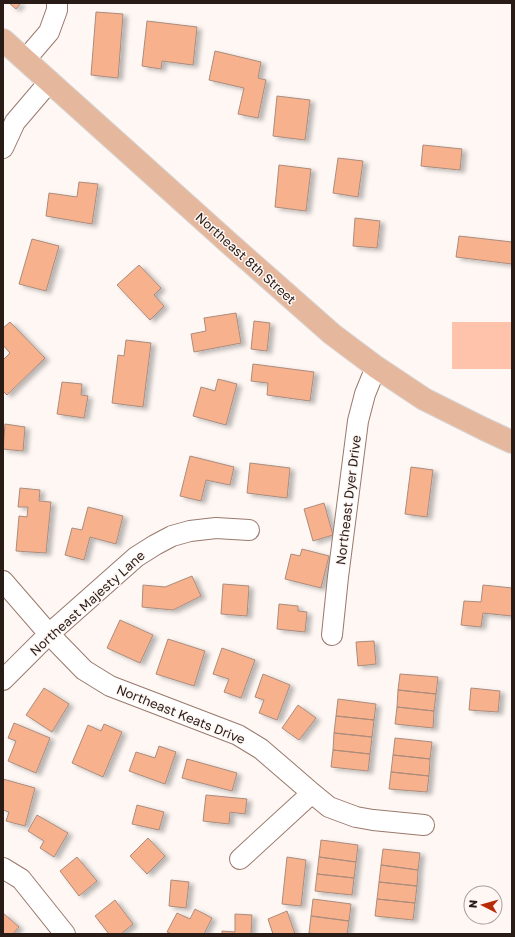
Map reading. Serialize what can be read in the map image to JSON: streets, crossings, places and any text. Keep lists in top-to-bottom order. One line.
{"streets":{"main road":["Northeast 8th Street"],"street":["Northeast Dyer Drive","Northeast Majesty Lane","Northeast Keats Drive"]},"crossings":[["Northeast 8th Street","Northeast Dyer Drive"],["Northeast Majesty Lane","Northeast Keats Drive"]],"north":"left"}
